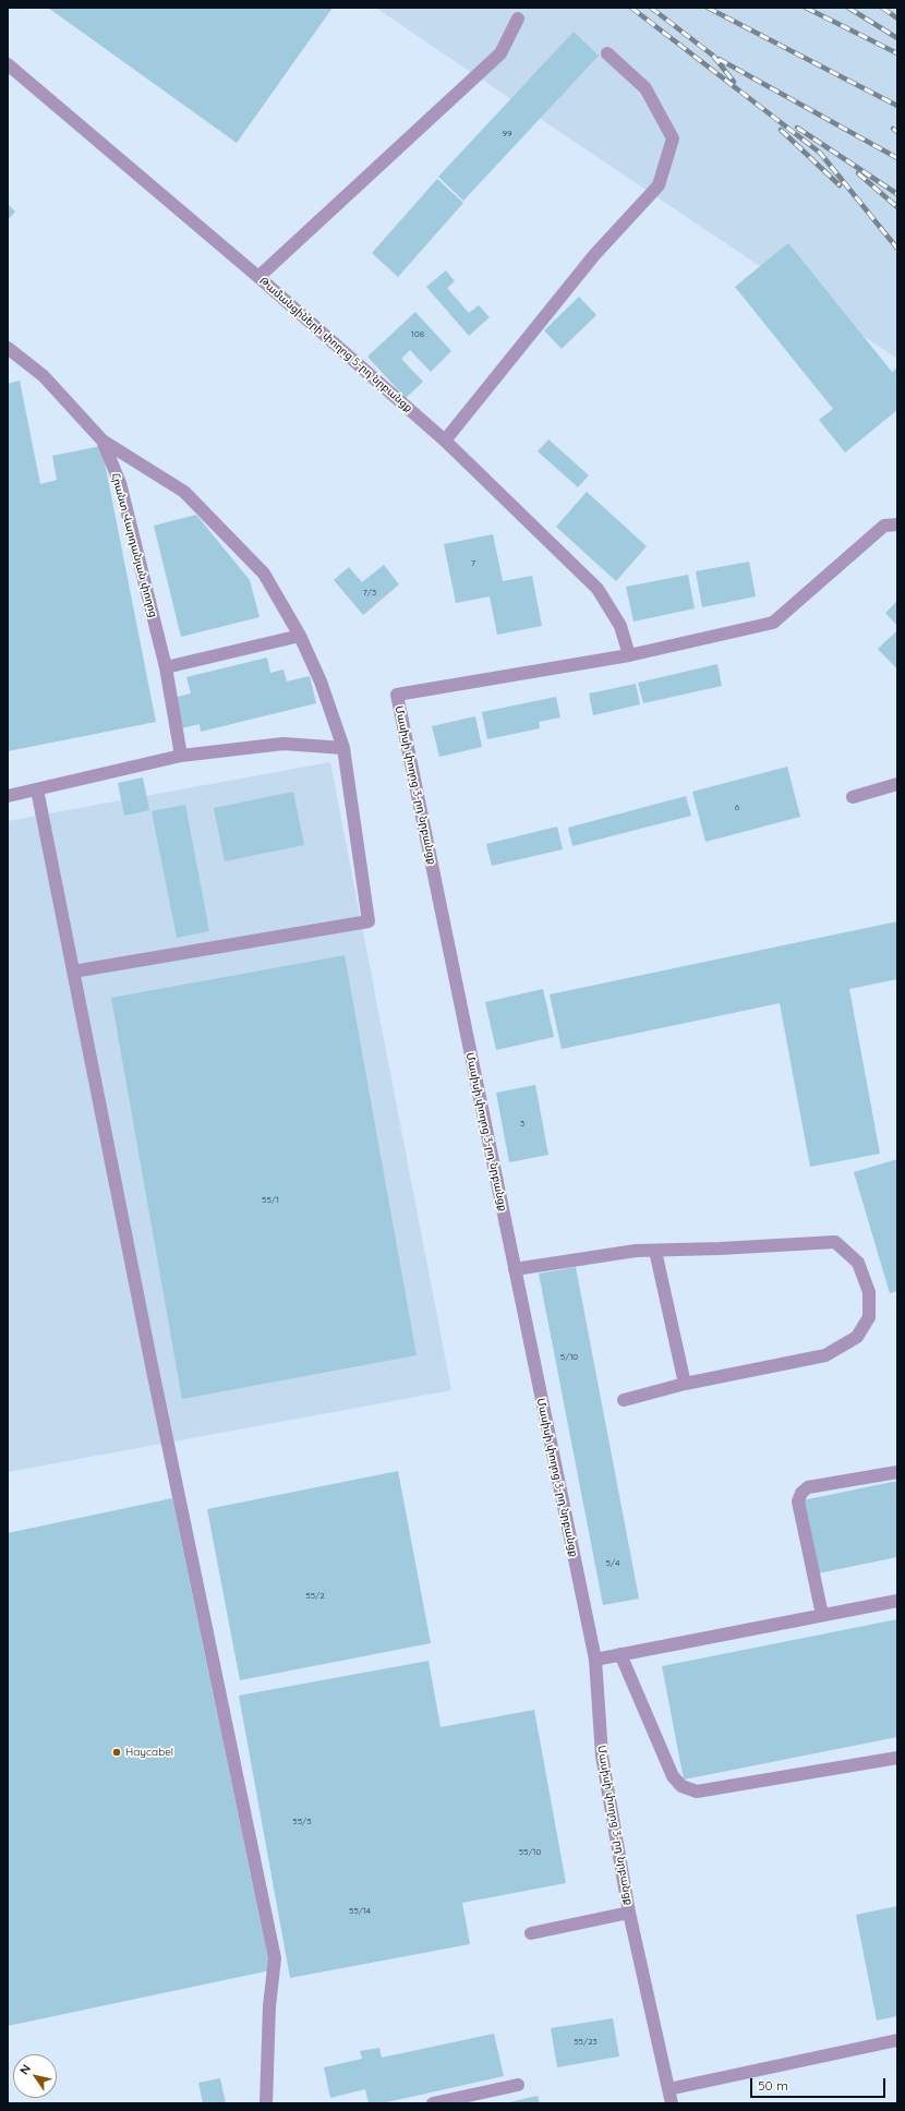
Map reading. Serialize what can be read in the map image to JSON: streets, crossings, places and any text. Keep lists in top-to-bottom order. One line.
{"streets":{"street":["Թամանցիների փողոց 5-րդ նրբանցք","Հրանտ Վարդանյան փողոց","Մասիսի փողոց 3-րդ նրբանցք"]},"crossings":[["Թամանցիների փողոց 5-րդ նրբանցք","Մասիսի փողոց 3-րդ նրբանցք"]],"places":["Haycabel"],"house_numbers":["99","108","7","7/3","6","3","55/1","5/10","5/4","55/2","55/5","55/10","55/14","55/23"],"scale_bar":"50 m","north":"top left"}
